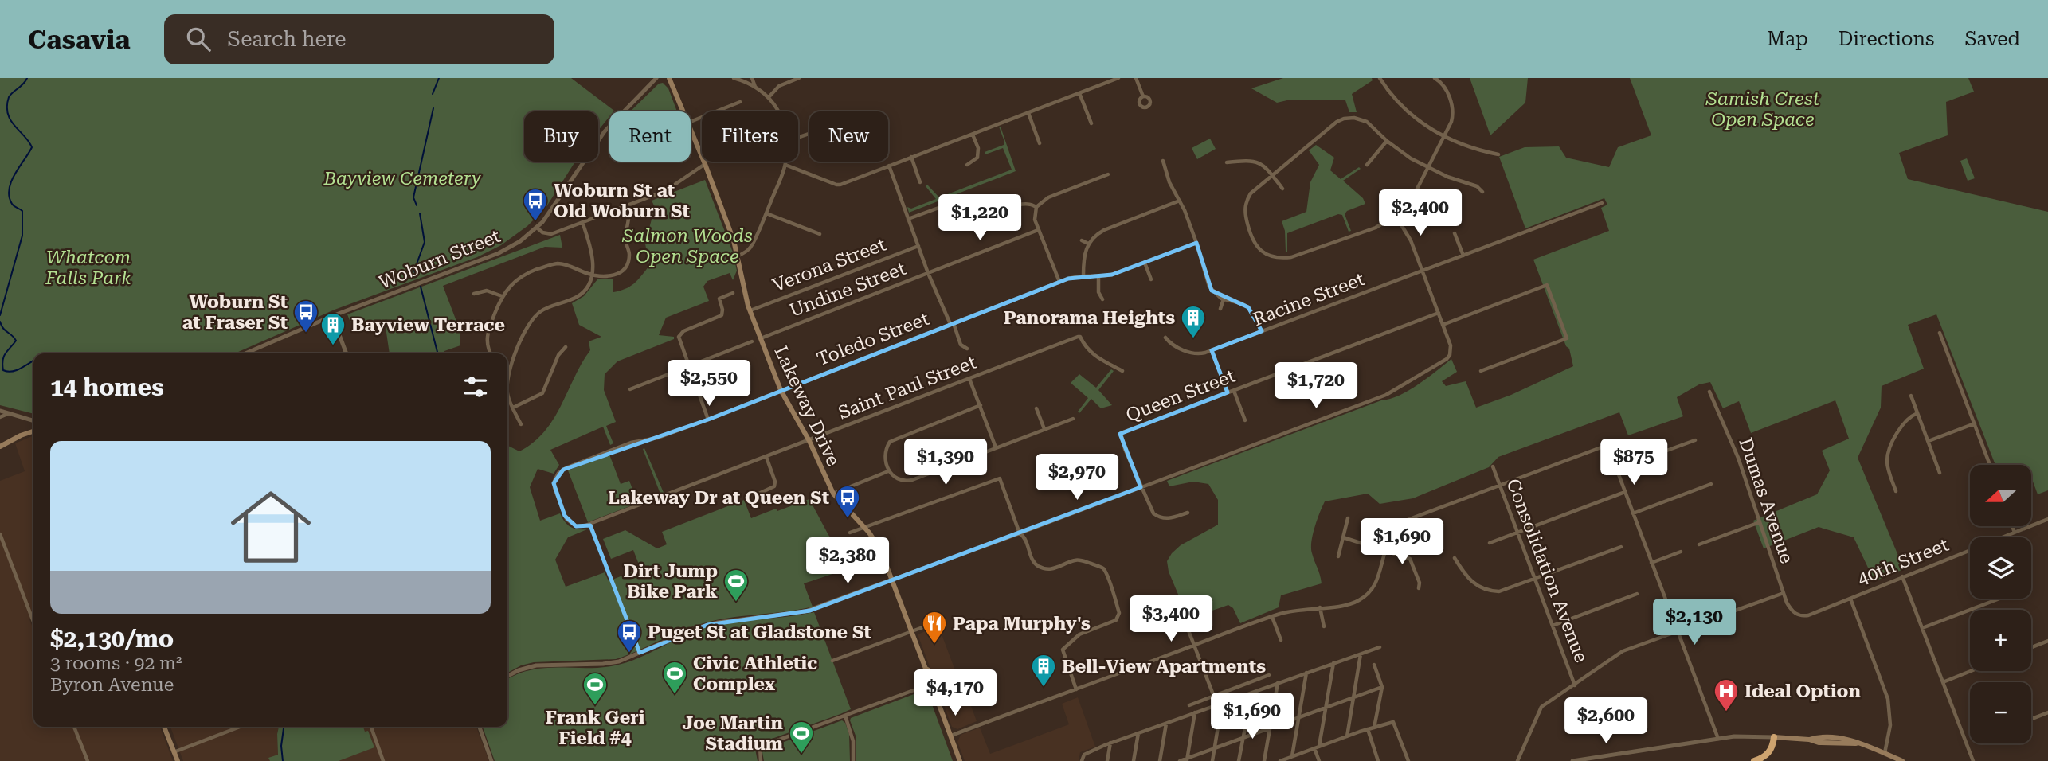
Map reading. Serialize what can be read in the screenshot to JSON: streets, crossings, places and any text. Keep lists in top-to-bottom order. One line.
{"streets":{"main road":["Lakeway Drive"],"street":["Woburn Street","Verona Street","Undine Street","Racine Street","Toledo Street","Saint Paul Street","Queen Street","Dumas Avenue","40th Street","Consolidation Avenue"]},"crossings":[["Verona Street","Lakeway Drive"],["Undine Street","Lakeway Drive"],["Toledo Street","Saint Paul Street"],["Toledo Street","Lakeway Drive"],["Saint Paul Street","Lakeway Drive"],["Dumas Avenue","40th Street"]],"parks":["Samish Crest Open Space","Bayview Cemetery","Salmon Woods Open Space","Whatcom Falls Park"],"places":{"bus stop":["Woburn St at Old Woburn St","Woburn St at Fraser St","Lakeway Dr at Queen St","Puget St at Gladstone St"],"building":["Panorama Heights","Bayview Terrace","Bell-View Apartments"],"sports":["Dirt Jump Bike Park","Civic Athletic Complex","Frank Geri Field #4","Joe Martin Stadium"],"restaurant":["Papa Murphy's"],"hospital":["Ideal Option"]},"north":"left","page":{"header":"Casavia","search":"Search here","nav":["Map","Directions","Saved"],"chip":["Buy","Rent","Filters","New"],"price":["$2,400","$1,220","$2,550","$1,720","$1,390","$875","$2,970","$1,690","$2,380","$3,400","$2,130","$4,170","$1,690","$2,600"],"heading":"14 homes","list":[{"name":"$2,130/mo","note":"3 rooms · 92 m² · Byron Avenue"}],"map_buttons":["+","−"]}}
